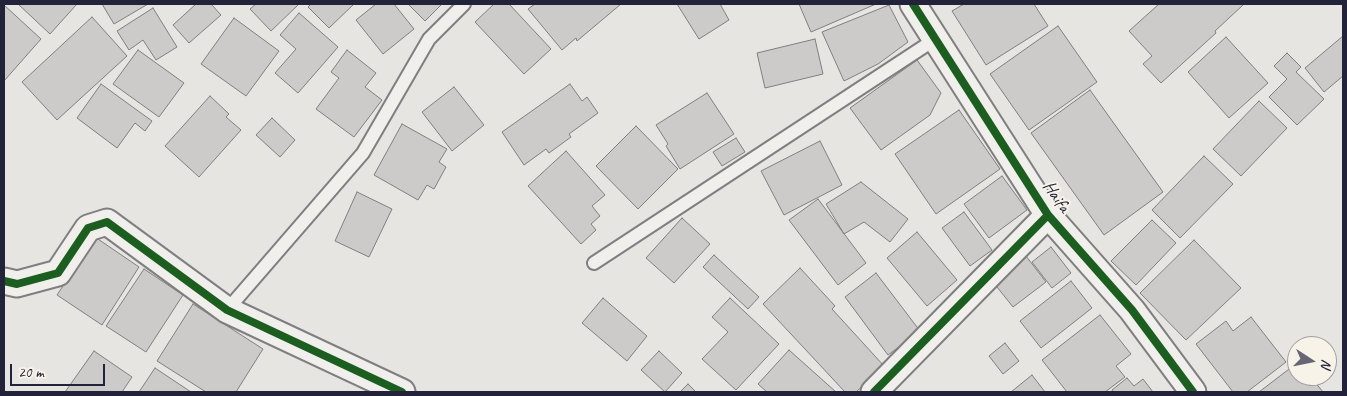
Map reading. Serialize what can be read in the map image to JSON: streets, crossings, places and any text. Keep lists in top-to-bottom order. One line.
{"streets":{"street":["Haifa"]},"scale_bar":"20 m","north":"right"}
